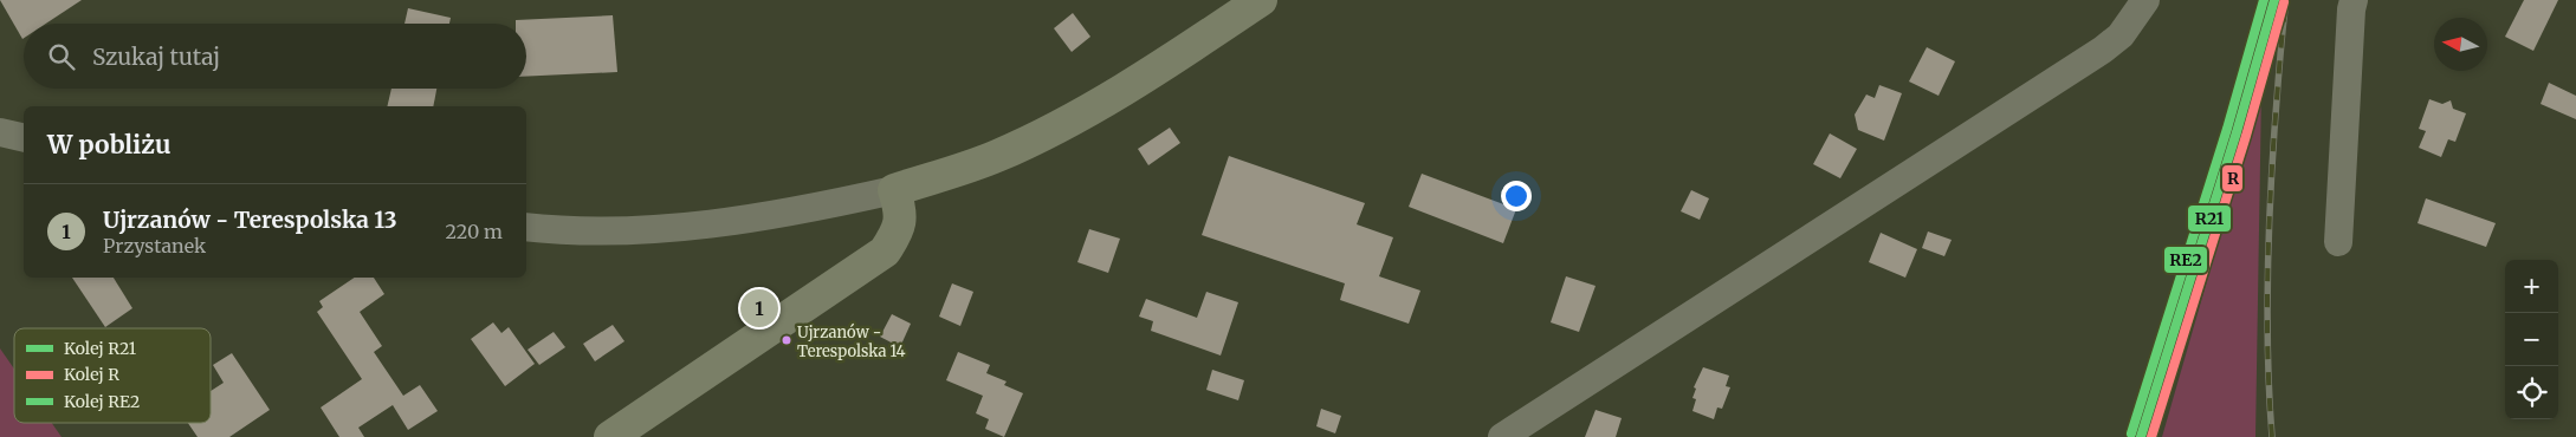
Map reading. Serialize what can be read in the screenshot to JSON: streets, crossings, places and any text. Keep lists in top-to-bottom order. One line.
{"places":["Ujrzanów - Terespolska 14"],"lines":["rail line R21","rail line RE2","rail line R"],"legend":["Kolej R21","Kolej R","Kolej RE2"],"north":"left","page":{"search":"Szukaj tutaj","heading":"W pobliżu","list":[{"mark":"1","name":"Ujrzanów - Terespolska 13","note":"Przystanek","value":"220 m"}],"map_buttons":["+","−"],"pins":"1"}}
